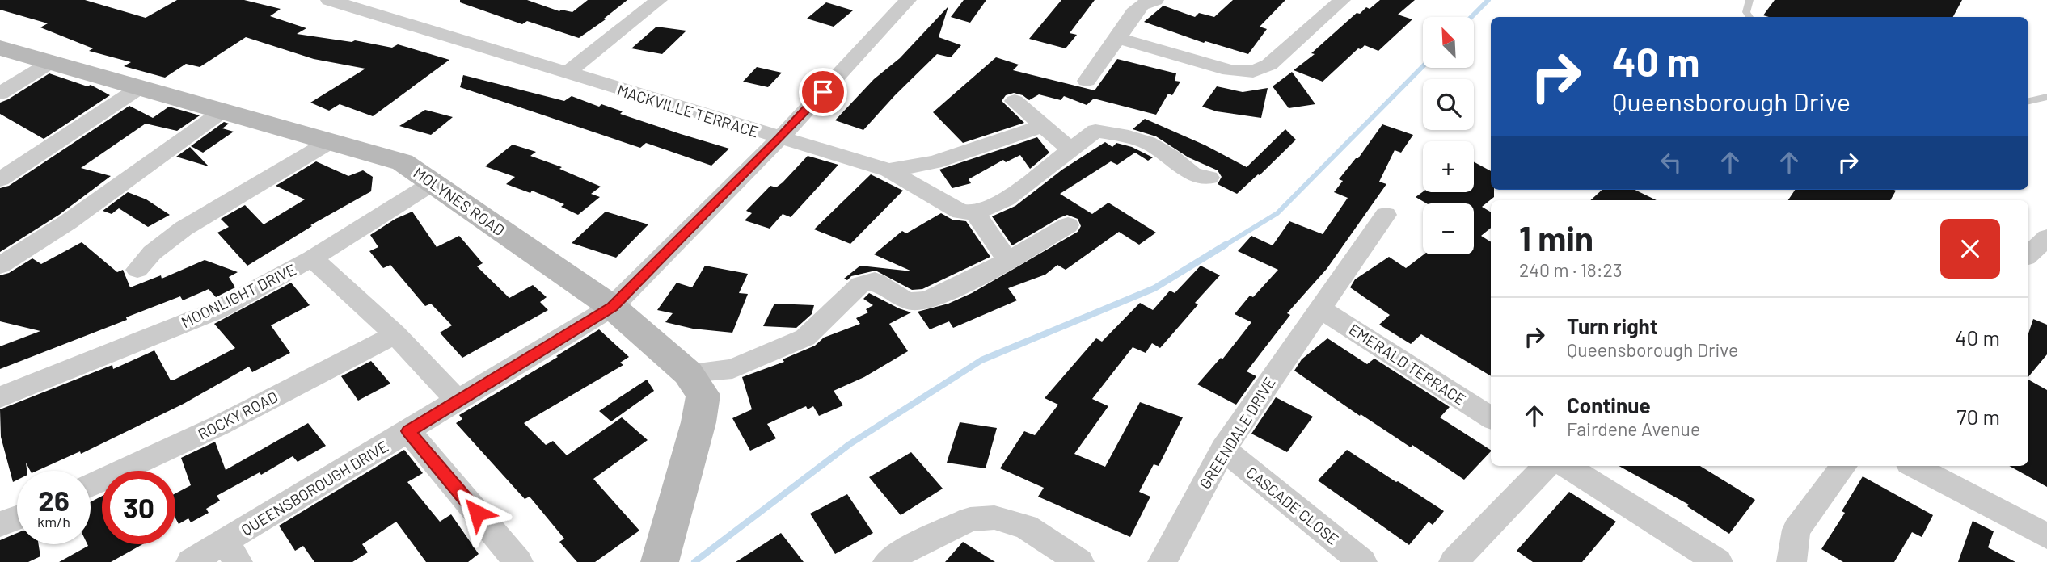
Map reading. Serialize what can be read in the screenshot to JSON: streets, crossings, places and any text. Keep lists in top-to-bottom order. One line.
{"streets":{"main road":["MOLYNES ROAD"],"street":["MACKVILLE TERRACE","MOONLIGHT DRIVE","EMERALD TERRACE","ROCKY ROAD","GREENDALE DRIVE","QUEENSBOROUGH DRIVE","CASCADE CLOSE"]},"crossings":[["MACKVILLE TERRACE","QUEENSBOROUGH DRIVE"],["MOLYNES ROAD","MOONLIGHT DRIVE"],["MOLYNES ROAD","QUEENSBOROUGH DRIVE"],["EMERALD TERRACE","GREENDALE DRIVE"],["GREENDALE DRIVE","CASCADE CLOSE"]],"north":"top left","page":{"map_buttons":["+","−"],"turn":["40 m","Queensborough Drive"],"heading":["1 min","240 m · 18:23"],"list":[{"name":"Turn right","note":"Queensborough Drive","value":"40 m"},{"name":"Continue","note":"Fairdene Avenue","value":"70 m"}],"speed":"26 km/h","limit":"30"}}
